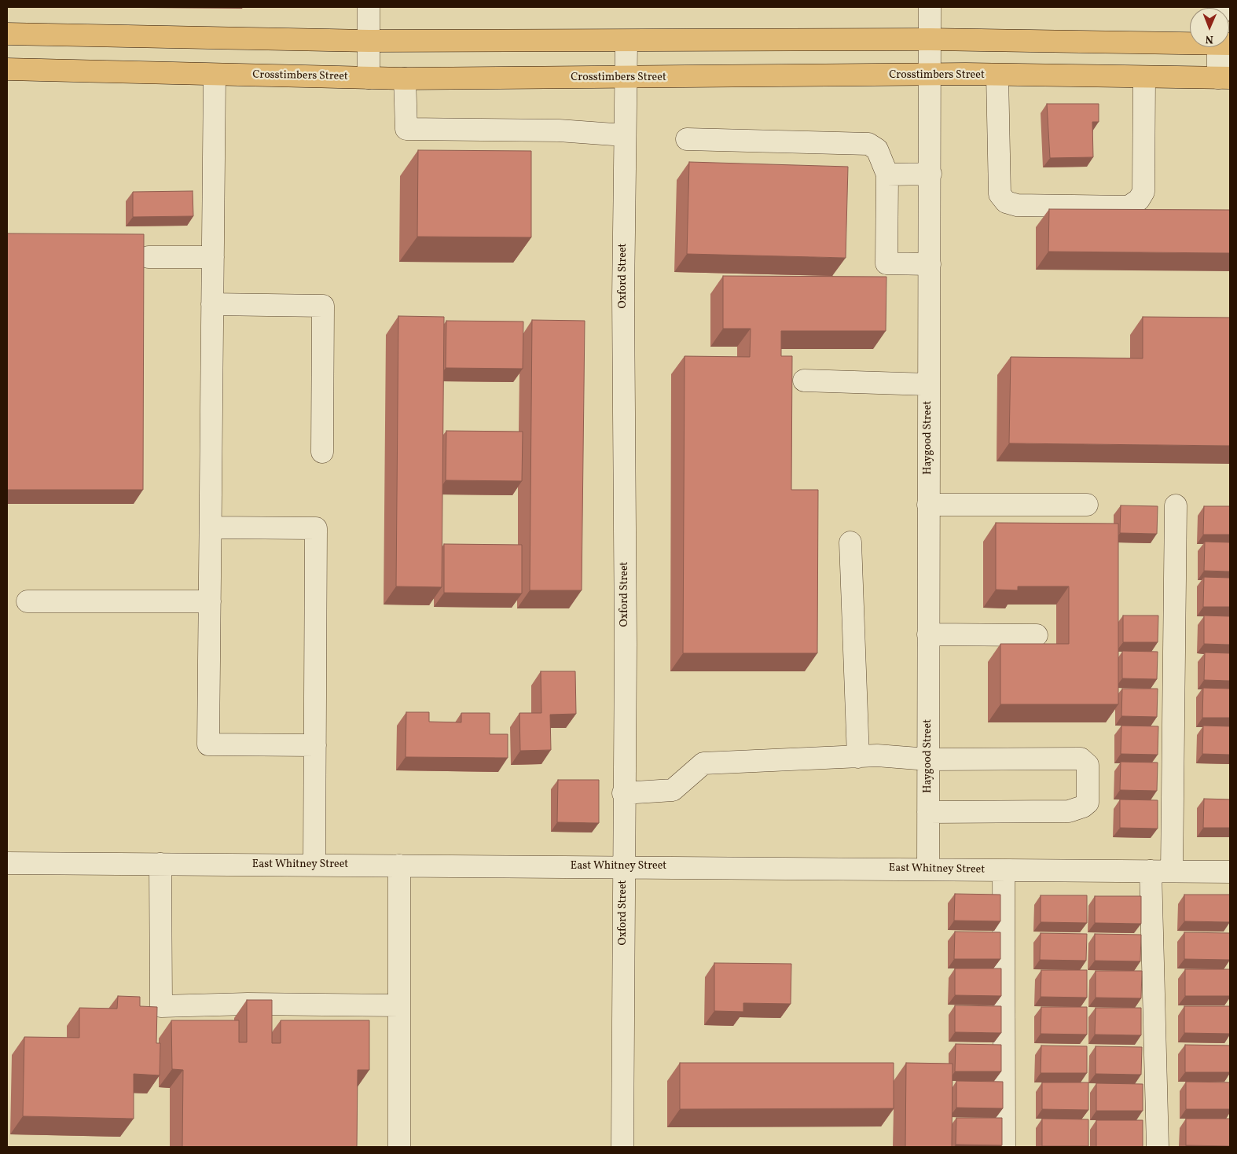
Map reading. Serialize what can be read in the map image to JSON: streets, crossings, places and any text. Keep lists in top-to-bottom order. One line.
{"streets":{"main road":["Crosstimbers Street"],"street":["Oxford Street","Haygood Street","East Whitney Street"]},"crossings":[["Crosstimbers Street","Oxford Street"],["Crosstimbers Street","Haygood Street"],["Oxford Street","East Whitney Street"],["Haygood Street","East Whitney Street"]],"north":"bottom"}
